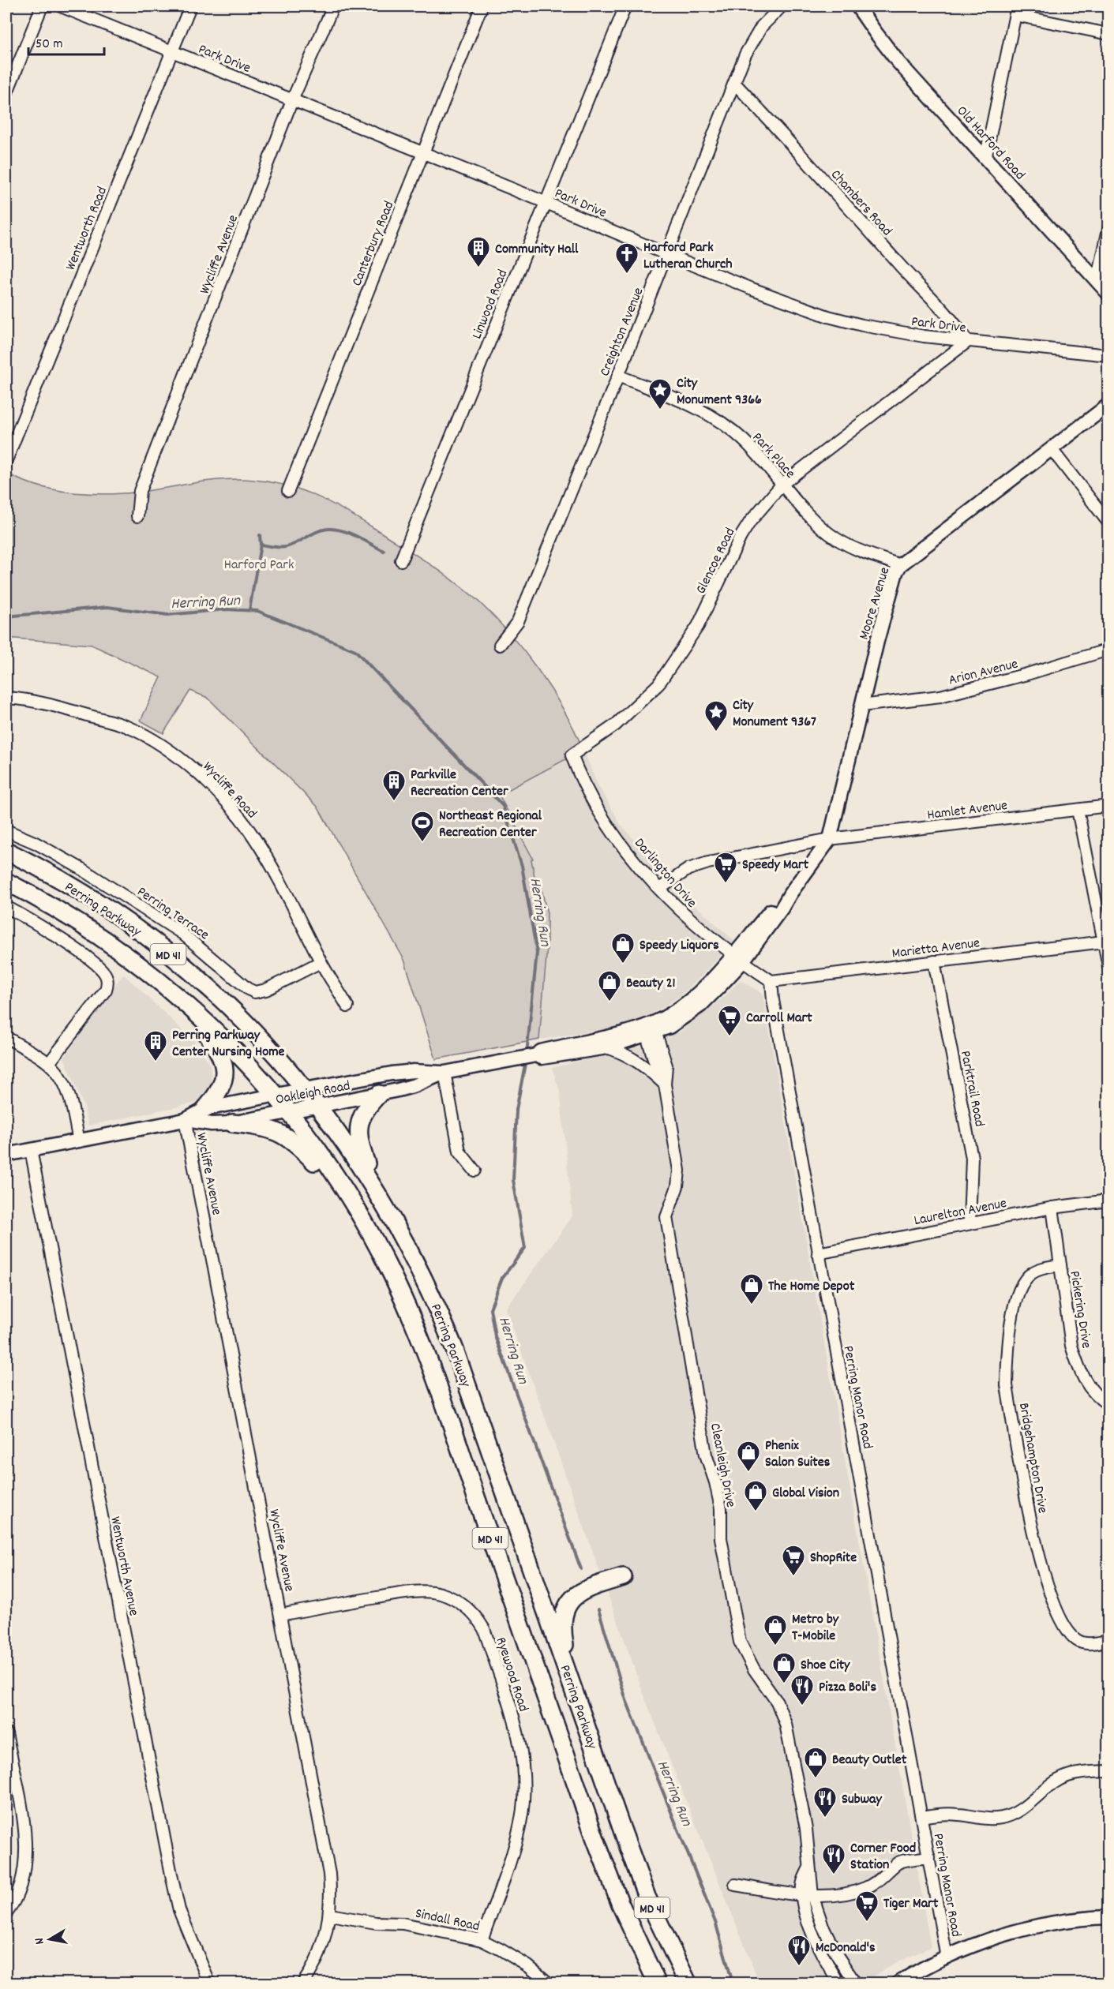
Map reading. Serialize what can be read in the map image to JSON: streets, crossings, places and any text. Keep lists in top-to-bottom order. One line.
{"streets":{"main road":["Perring Parkway","MD 41"],"street":["Park Drive","Old Harford Road","Chambers Road","Wentworth Road","Canterbury Road","Wycliffe Avenue","Linwood Road","Creighton Avenue","Park Place","Glencoe Road","Moore Avenue","Arion Avenue","Wycliffe Road","Hamlet Avenue","Darlington Drive","Perring Terrace","Marietta Avenue","Parktrail Road","Oakleigh Road","Laurelton Avenue","Pickering Drive","Perring Manor Road","Bridgehampton Drive","Cleanleigh Drive","Wentworth Avenue","Ryewood Road","Sindall Road"]},"crossings":[["Park Drive","Chambers Road"],["Park Drive","Wentworth Road"],["Park Drive","Canterbury Road"],["Park Drive","Wycliffe Avenue"],["Park Drive","Linwood Road"],["Park Drive","Creighton Avenue"],["Park Drive","Glencoe Road"],["Chambers Road","Creighton Avenue"],["Chambers Road","Glencoe Road"],["Wycliffe Avenue","Oakleigh Road"],["Wycliffe Avenue","Ryewood Road"],["Wycliffe Avenue","Sindall Road"],["Creighton Avenue","Park Place"],["Park Place","Glencoe Road"],["Park Place","Moore Avenue"],["Glencoe Road","Darlington Drive"],["Moore Avenue","Arion Avenue"],["Moore Avenue","Hamlet Avenue"],["Moore Avenue","Darlington Drive"],["Moore Avenue","Oakleigh Road"],["Wycliffe Road","Perring Terrace"],["Hamlet Avenue","Darlington Drive"],["Darlington Drive","Marietta Avenue"],["Darlington Drive","Oakleigh Road"],["Darlington Drive","Perring Manor Road"],["Perring Parkway","Oakleigh Road"],["Marietta Avenue","Parktrail Road"],["Marietta Avenue","Perring Manor Road"],["Parktrail Road","Laurelton Avenue"],["Oakleigh Road","Cleanleigh Drive"],["Oakleigh Road","Wentworth Avenue"],["Laurelton Avenue","Pickering Drive"],["Laurelton Avenue","Perring Manor Road"],["Pickering Drive","Bridgehampton Drive"],["Ryewood Road","Sindall Road"]],"water":["Herring Run"],"parks":["Harford Park"],"places":{"building":["Community Hall","Parkville Recreation Center","Perring Parkway Center Nursing Home"],"church":["Harford Park Lutheran Church"],"place":["City Monument 9366","City Monument 9367"],"sports":["Northeast Regional Recreation Center"],"supermarket":["Speedy Mart","Carroll Mart","ShopRite","Tiger Mart"],"shop":["Speedy Liquors","Beauty 21","The Home Depot","Phenix Salon Suites","Global Vision","Metro by T-Mobile","Shoe City","Beauty Outlet"],"restaurant":["Pizza Boli's","Subway","Corner Food Station","McDonald's"]},"scale_bar":"50 m","north":"left"}
